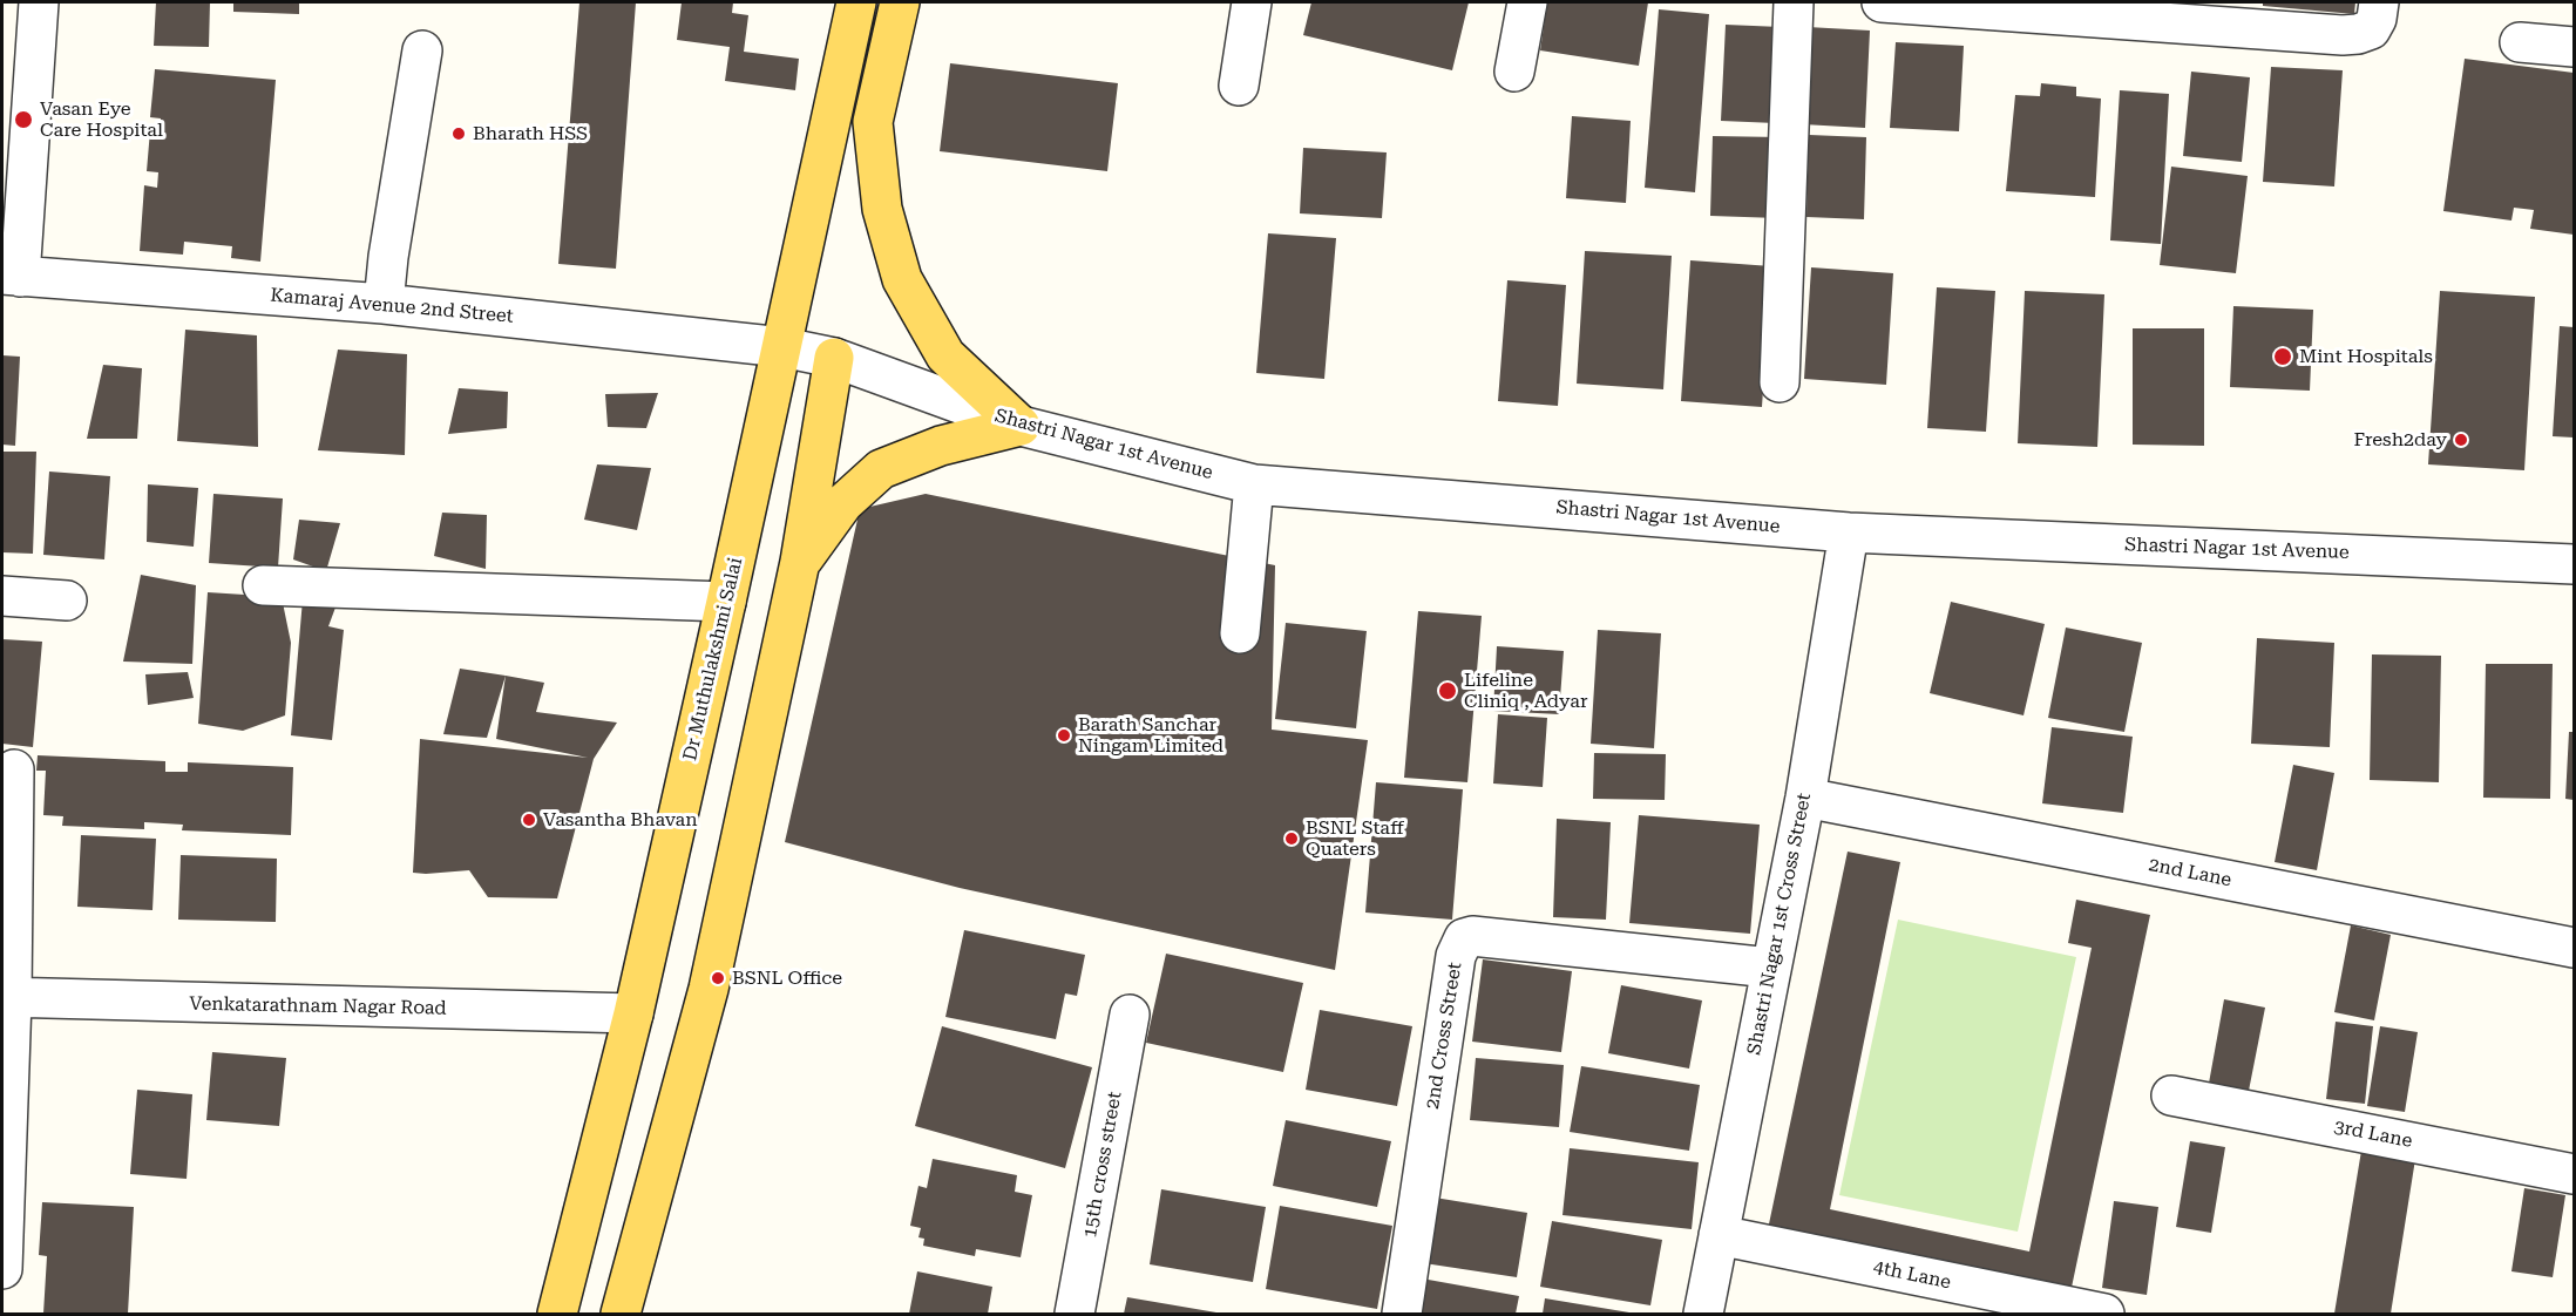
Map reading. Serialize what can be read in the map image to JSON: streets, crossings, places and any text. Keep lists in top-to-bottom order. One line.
{"streets":{"main road":["Dr Muthulakshmi Salai"],"street":["Kamaraj Avenue 2nd Street","Shastri Nagar 1st Avenue","2nd Lane","Shastri Nagar 1st Cross Street","Venkatarathnam Nagar Road","2nd Cross Street","3rd Lane","15th cross street","4th Lane"]},"crossings":[["Kamaraj Avenue 2nd Street","Shastri Nagar 1st Avenue"],["Kamaraj Avenue 2nd Street","Dr Muthulakshmi Salai"],["Shastri Nagar 1st Avenue","Dr Muthulakshmi Salai"],["Shastri Nagar 1st Avenue","Shastri Nagar 1st Cross Street"],["Dr Muthulakshmi Salai","Venkatarathnam Nagar Road"],["2nd Lane","Shastri Nagar 1st Cross Street"],["Shastri Nagar 1st Cross Street","2nd Cross Street"],["Shastri Nagar 1st Cross Street","4th Lane"]],"places":["Vasan Eye Care Hospital","Bharath HSS","Mint Hospitals","Fresh2day","Lifeline Cliniq , Adyar","Barath Sanchar Ningam Limited","Vasantha Bhavan","BSNL Staff Quaters","BSNL Office"]}
